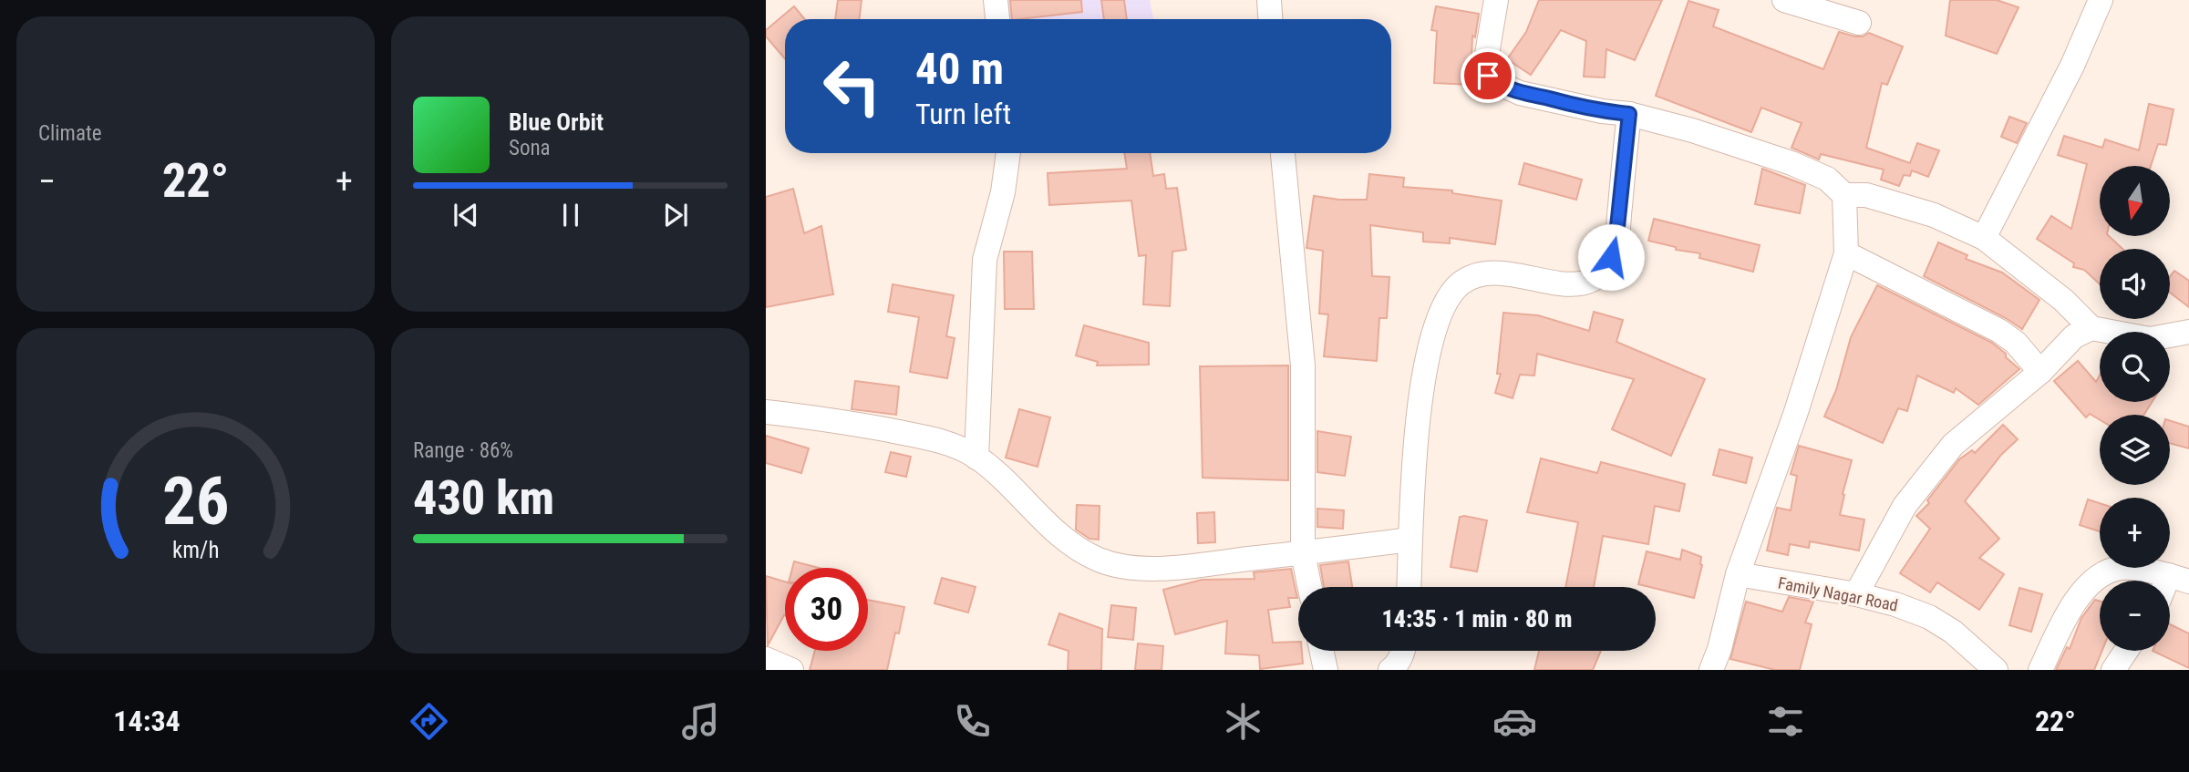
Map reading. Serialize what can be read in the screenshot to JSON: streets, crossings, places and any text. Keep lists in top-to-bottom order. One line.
{"streets":{"street":["Family Nagar Road"]},"north":"bottom","page":{"tile":["Climate",["Range · 86%","430 km"]],"turn":["40 m","Turn left"],"song":["Blue Orbit","Sona"],"heat":["−","22°","+"],"map_buttons":["+","−"],"limit":"30","trip":"14:35 · 1 min · 80 m","tabs":["14:34","22°"],"gauge":["26","km/h"]}}
